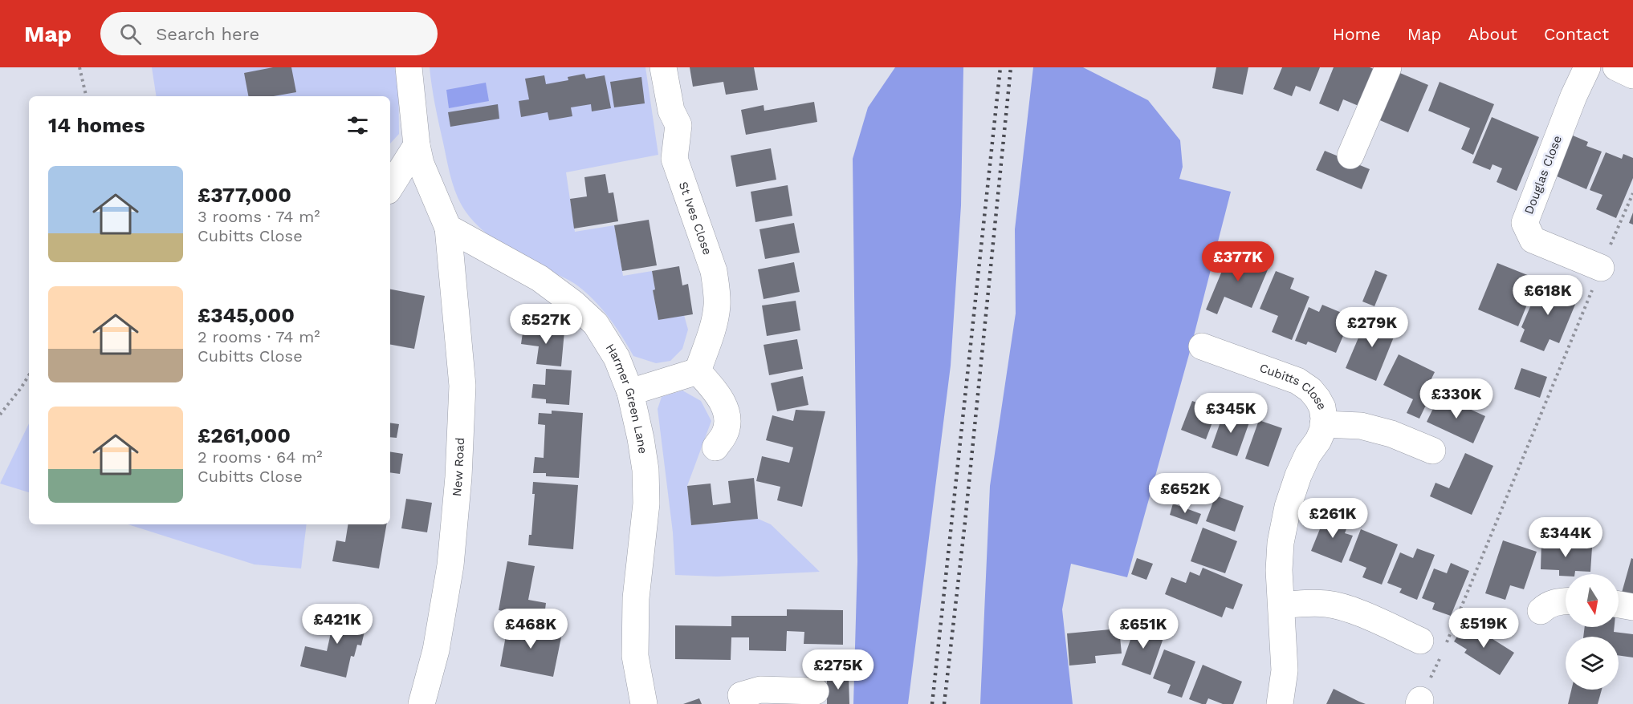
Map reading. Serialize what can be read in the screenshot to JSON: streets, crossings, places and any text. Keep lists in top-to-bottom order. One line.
{"streets":{"street":["Douglas Close","St Ives Close","Cubitts Close","Harmer Green Lane","New Road"]},"crossings":[["Harmer Green Lane","New Road"]],"north":"bottom","page":{"header":"Map","search":"Search here","nav":["Home","Map","About","Contact"],"heading":"14 homes","list":[{"name":"£377,000","note":"3 rooms · 74 m² · Cubitts Close"},{"name":"£345,000","note":"2 rooms · 74 m² · Cubitts Close"},{"name":"£261,000","note":"2 rooms · 64 m² · Cubitts Close"}],"price":["£377K","£618K","£527K","£279K","£330K","£345K","£652K","£261K","£344K","£421K","£519K","£468K","£651K","£275K"]}}
